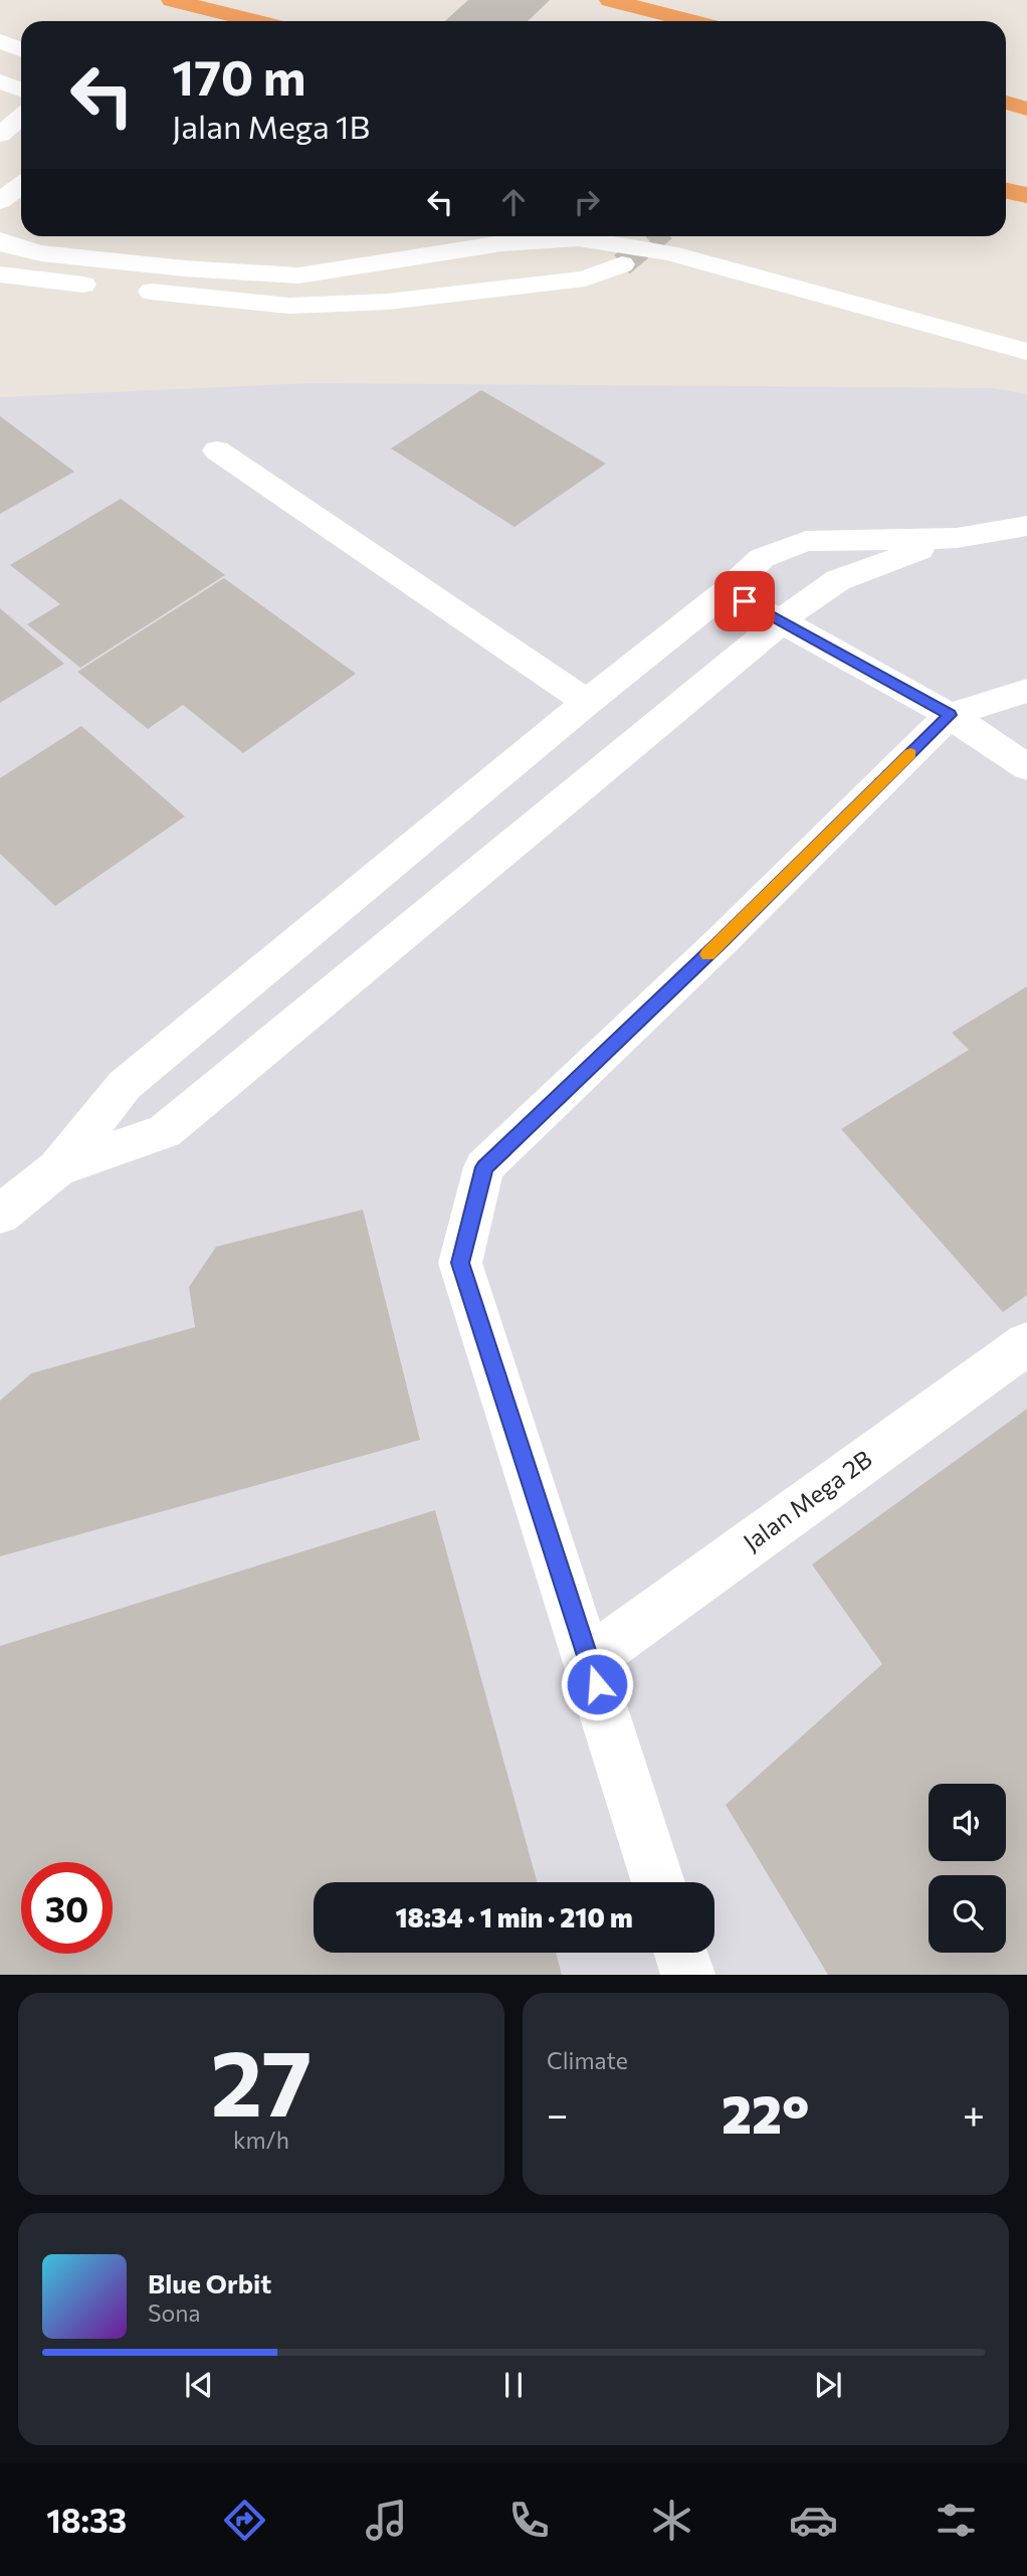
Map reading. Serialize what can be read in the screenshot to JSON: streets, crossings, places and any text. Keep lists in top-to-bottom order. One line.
{"streets":{"street":["Jalan Mega 2B"]},"page":{"turn":["170 m","Jalan Mega 1B"],"limit":"30","trip":"18:34 · 1 min · 210 m","tile":[["27","km/h"],"Climate"],"heat":["−","22°","+"],"song":["Blue Orbit","Sona"],"tabs":"18:33"}}
